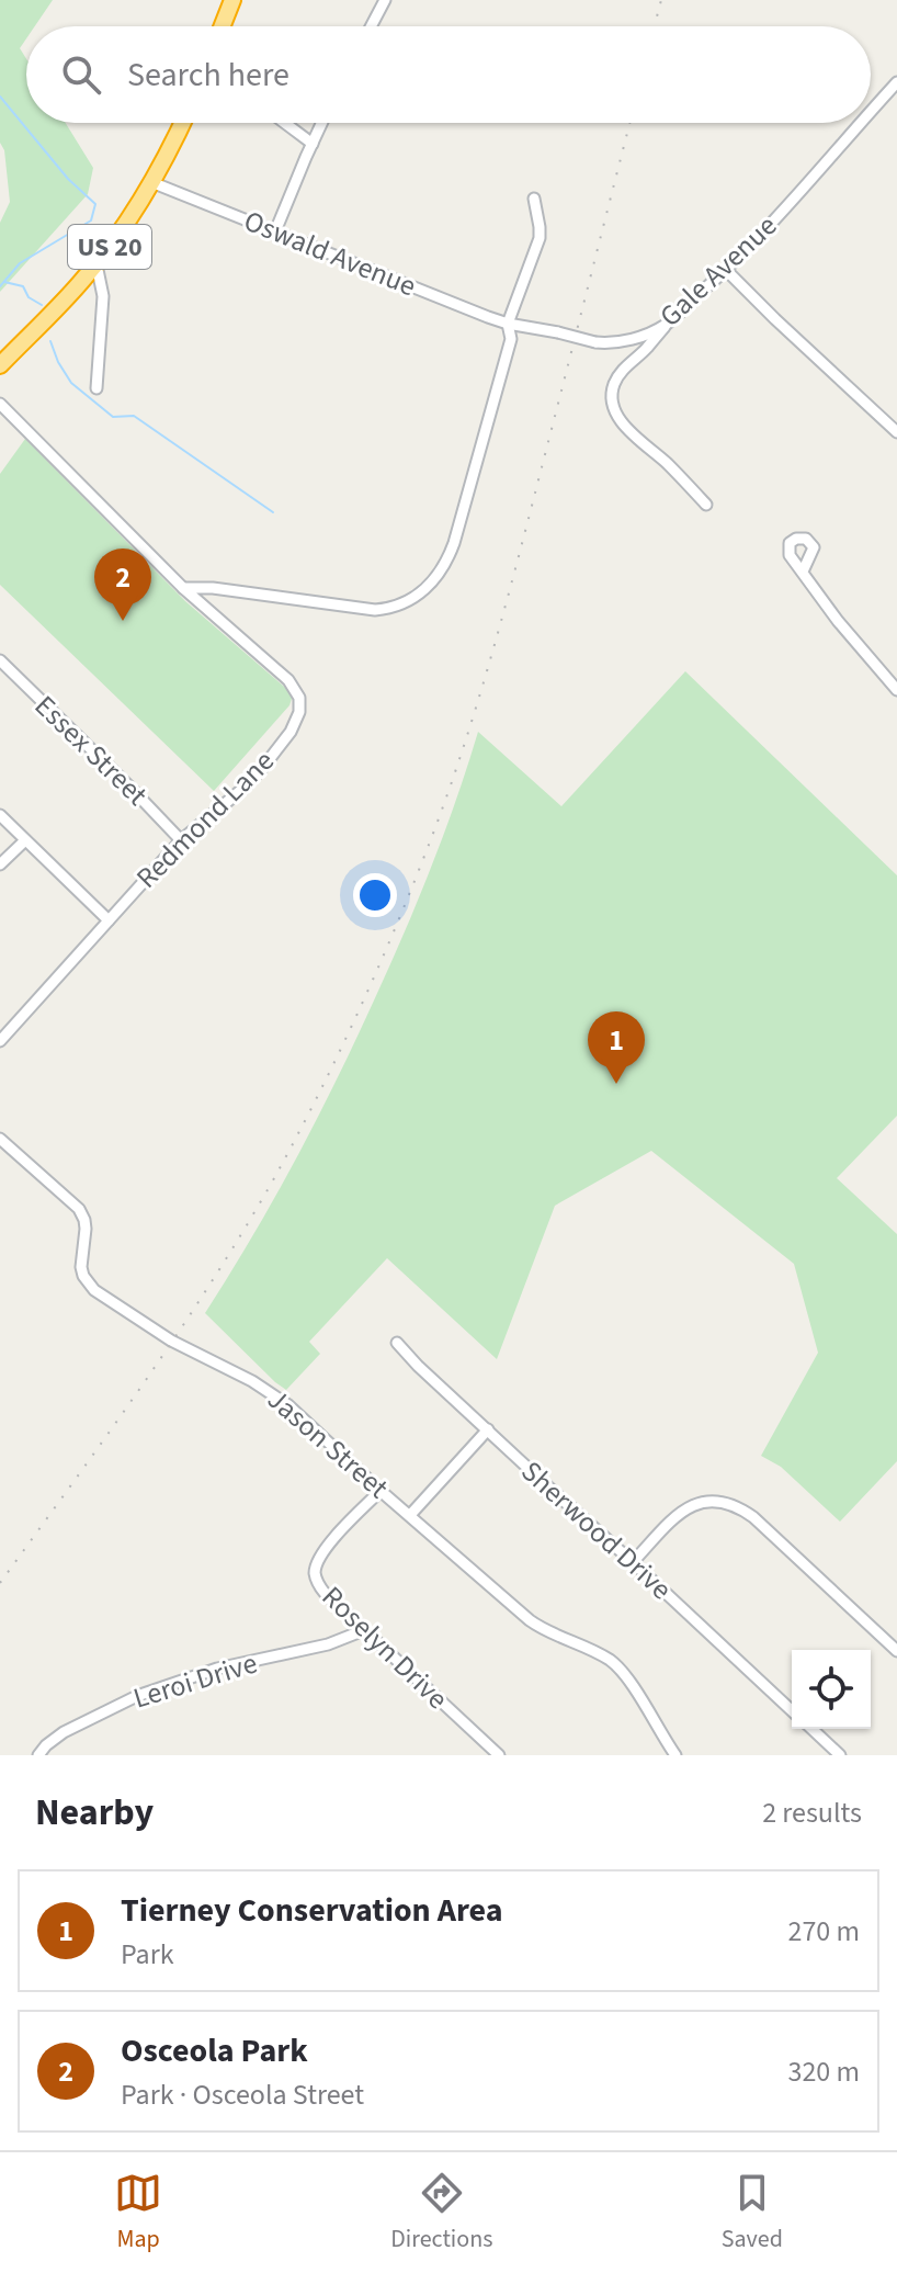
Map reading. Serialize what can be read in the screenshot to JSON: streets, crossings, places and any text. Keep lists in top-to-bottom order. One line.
{"streets":{"highway":["US 20"],"street":["Oswald Avenue","Gale Avenue","Essex Street","Redmond Lane","Jason Street","Sherwood Drive","Roselyn Drive","Leroi Drive"]},"crossings":[["US 20","Oswald Avenue"],["Oswald Avenue","Gale Avenue"],["Essex Street","Redmond Lane"],["Jason Street","Roselyn Drive"],["Roselyn Drive","Leroi Drive"]],"page":{"search":"Search here","pins":["2","1"],"heading":["Nearby","2 results"],"list":[{"mark":"1","name":"Tierney Conservation Area","note":"Park","value":"270 m"},{"mark":"2","name":"Osceola Park","note":"Park · Osceola Street","value":"320 m"}],"nav":["Map","Directions","Saved"]}}
